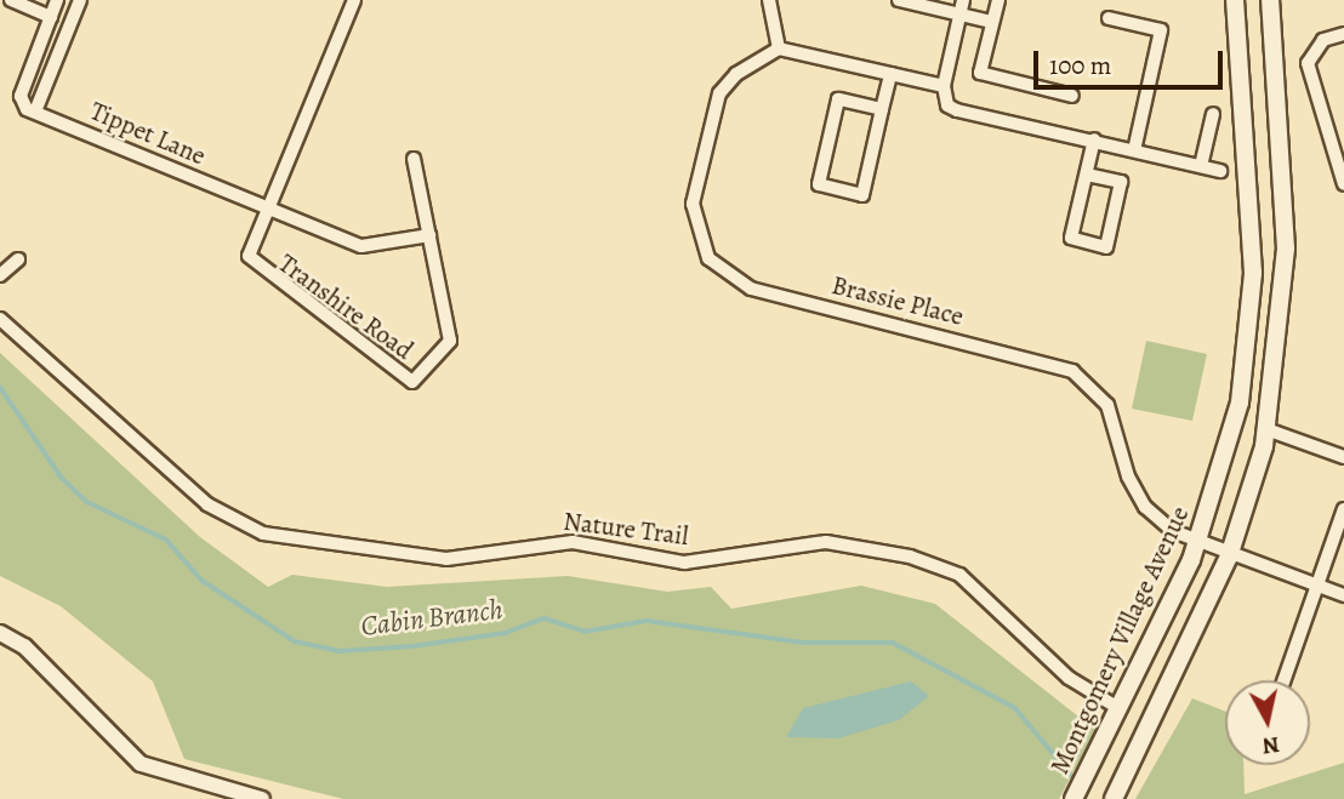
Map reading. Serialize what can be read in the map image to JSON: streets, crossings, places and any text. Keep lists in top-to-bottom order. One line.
{"streets":{"main road":["Montgomery Village Avenue"],"street":["Tippet Lane","Brassie Place","Transhire Road","Nature Trail"]},"crossings":[["Tippet Lane","Transhire Road"],["Brassie Place","Montgomery Village Avenue"],["Nature Trail","Montgomery Village Avenue"]],"water":["Cabin Branch"],"scale_bar":"100 m","north":"bottom"}
